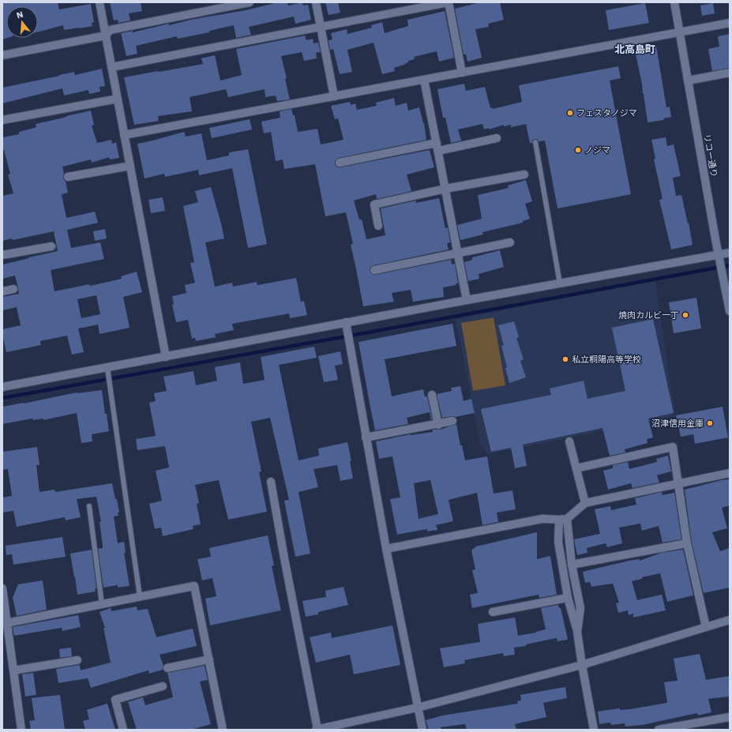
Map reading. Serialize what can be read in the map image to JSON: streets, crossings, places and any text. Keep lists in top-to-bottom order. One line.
{"streets":{"street":["リコー通り"]},"districts":["北高島町"],"places":["フェスタノジマ","ノジマ","焼肉カルビ一丁","私立桐陽高等学校","沼津信用金庫"],"north":"top"}
